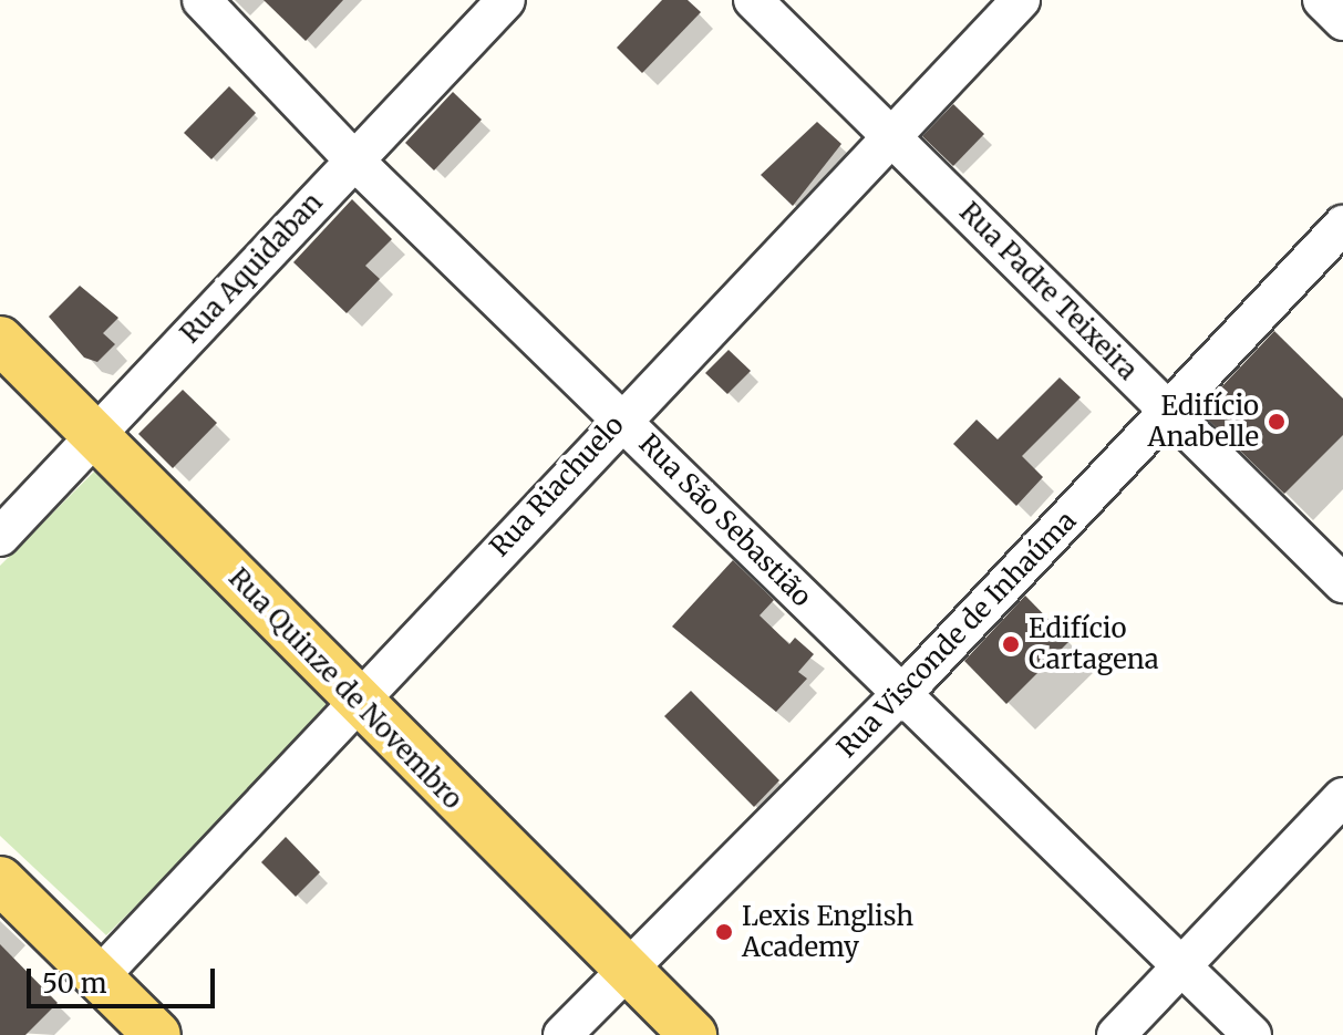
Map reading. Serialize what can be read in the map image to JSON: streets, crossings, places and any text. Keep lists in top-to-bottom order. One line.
{"streets":{"main road":["Rua Quinze de Novembro"],"street":["Rua Aquidaban","Rua Padre Teixeira","Rua Riachuelo","Rua São Sebastião","Rua Visconde de Inhaúma"]},"crossings":[["Rua Aquidaban","Rua São Sebastião"],["Rua Aquidaban","Rua Quinze de Novembro"],["Rua Padre Teixeira","Rua Riachuelo"],["Rua Padre Teixeira","Rua Visconde de Inhaúma"],["Rua Riachuelo","Rua São Sebastião"],["Rua Riachuelo","Rua Quinze de Novembro"],["Rua São Sebastião","Rua Visconde de Inhaúma"],["Rua Visconde de Inhaúma","Rua Quinze de Novembro"]],"places":["Edifício Anabelle","Edifício Cartagena","Lexis English Academy"],"scale_bar":"50 m"}
